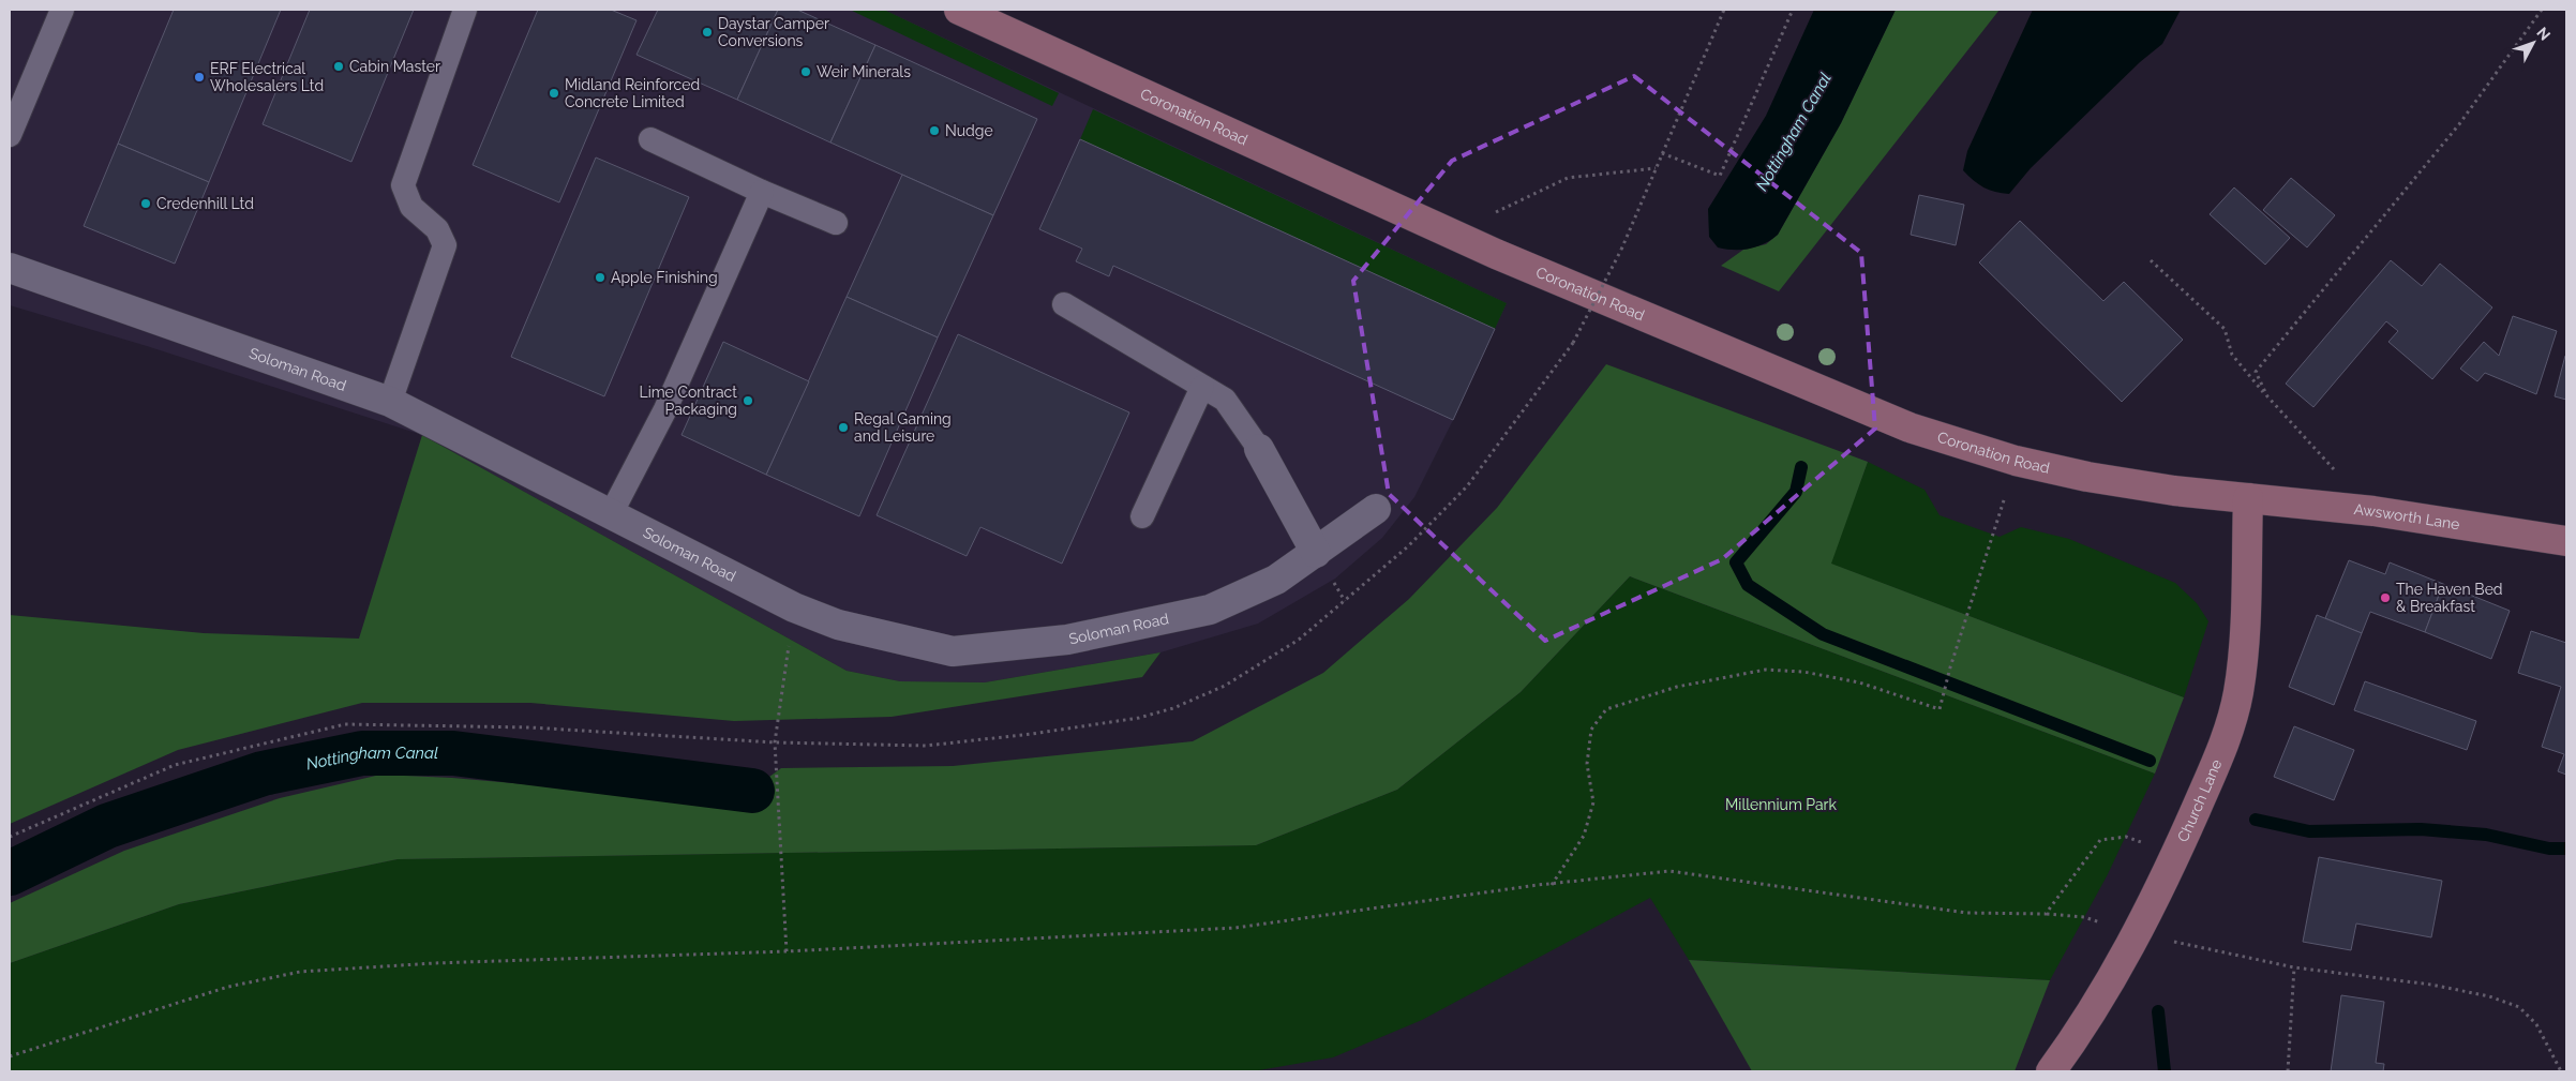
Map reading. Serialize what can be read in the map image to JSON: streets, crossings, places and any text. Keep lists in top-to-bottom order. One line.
{"streets":{"street":["Coronation Road","Soloman Road","Awsworth Lane","Church Lane"]},"crossings":[["Coronation Road","Awsworth Lane"],["Coronation Road","Church Lane"],["Awsworth Lane","Church Lane"]],"water":["Nottingham Canal"],"parks":["Millennium Park"],"places":["Daystar Camper Conversions","Cabin Master","Weir Minerals","ERF Electrical Wholesalers Ltd","Midland Reinforced Concrete Limited","Nudge","Credenhill Ltd","Apple Finishing","Lime Contract Packaging","Regal Gaming and Leisure","The Haven Bed & Breakfast"],"north":"top right"}
